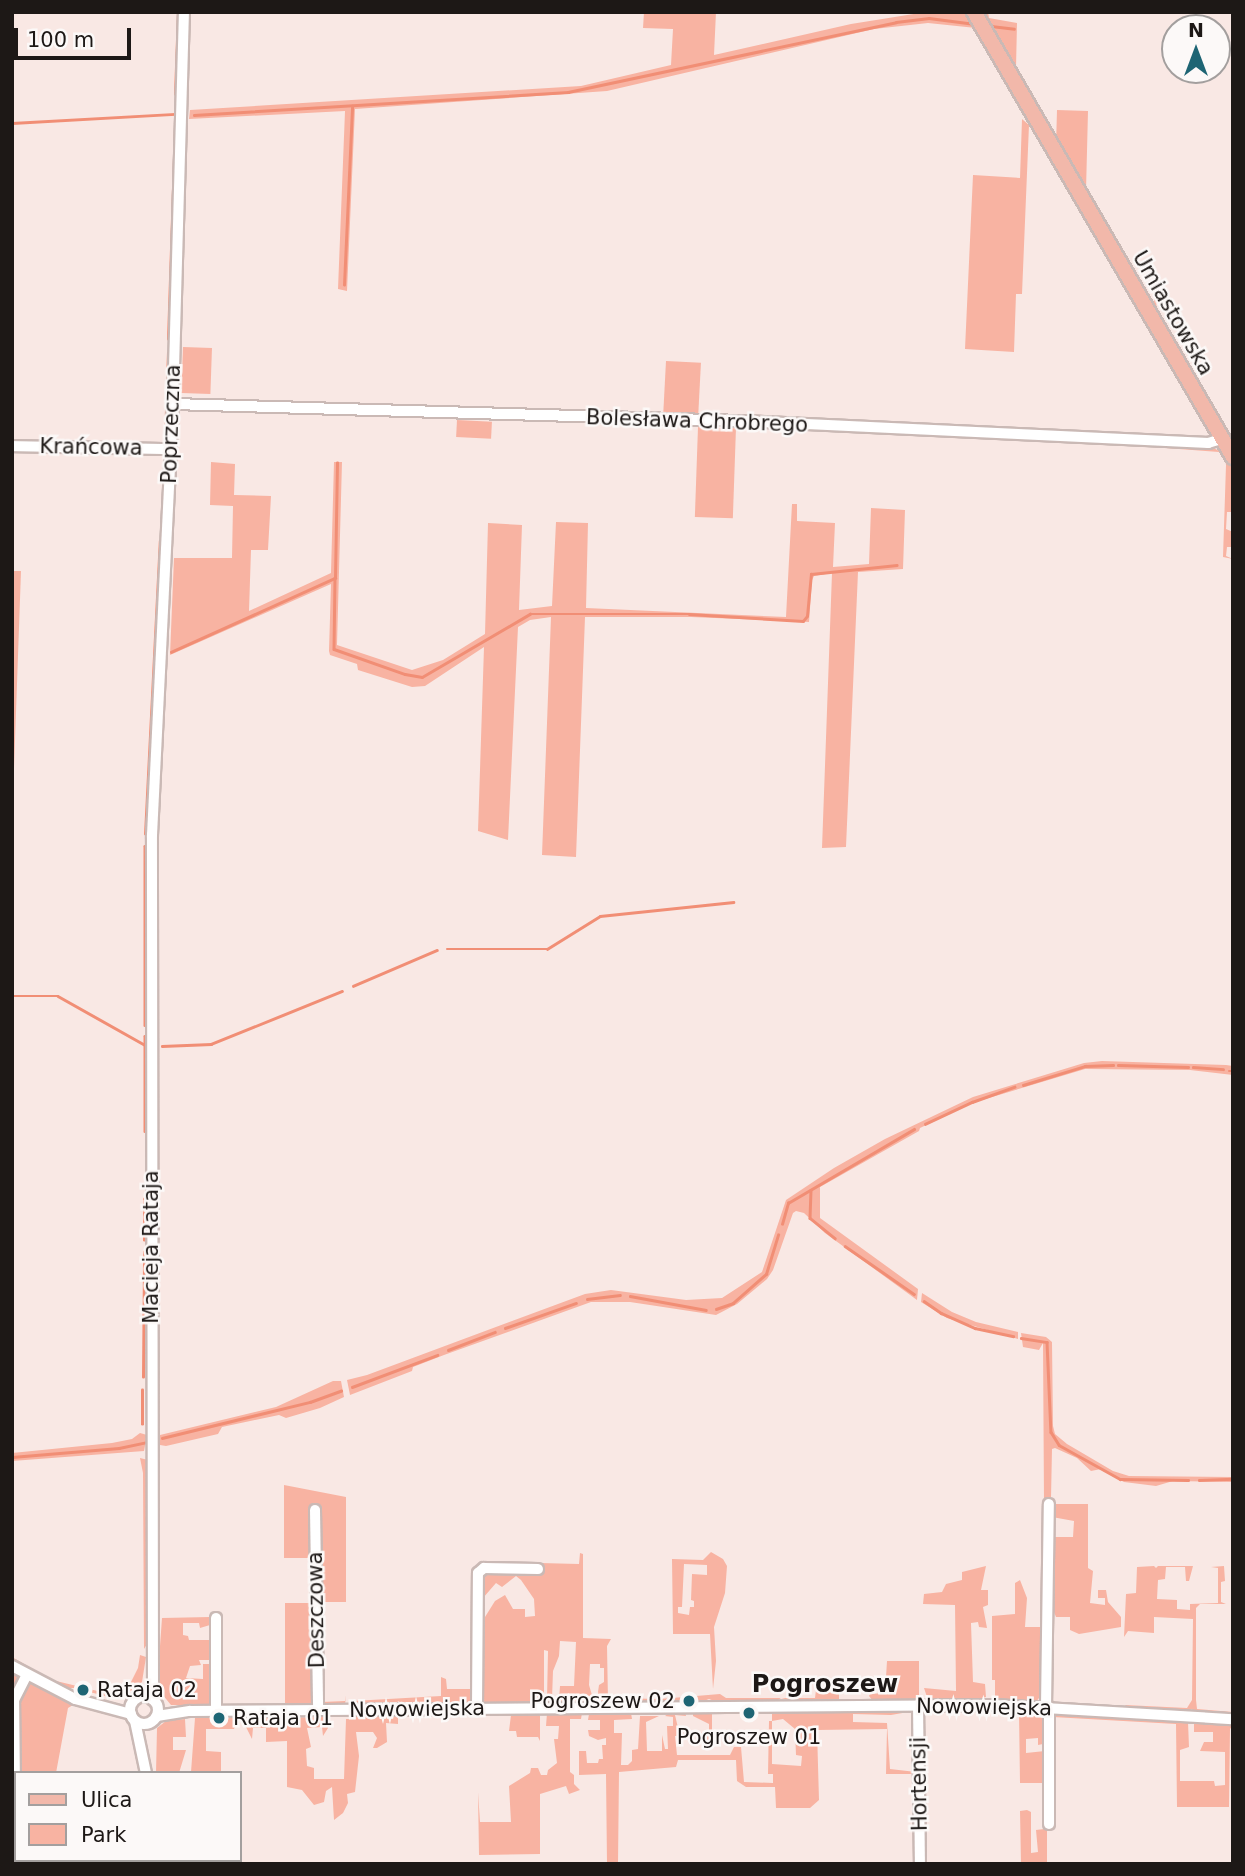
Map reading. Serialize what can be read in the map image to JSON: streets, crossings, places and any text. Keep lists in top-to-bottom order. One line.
{"streets":{"main road":["Umiastowska"],"street":["Bolesława Chrobrego","Poprzeczna","Krańcowa","Macieja Rataja","Deszczowa","Nowowiejska","Hortensji"]},"crossings":[["Umiastowska","Bolesława Chrobrego"],["Bolesława Chrobrego","Poprzeczna"],["Poprzeczna","Krańcowa"],["Poprzeczna","Macieja Rataja"],["Macieja Rataja","Nowowiejska"],["Deszczowa","Nowowiejska"],["Nowowiejska","Hortensji"]],"districts":["Pogroszew"],"places":["Rataja 02","Pogroszew 02","Pogroszew 01","Rataja 01"],"legend":["Ulica","Park"],"scale_bar":"100 m","north":"top"}
